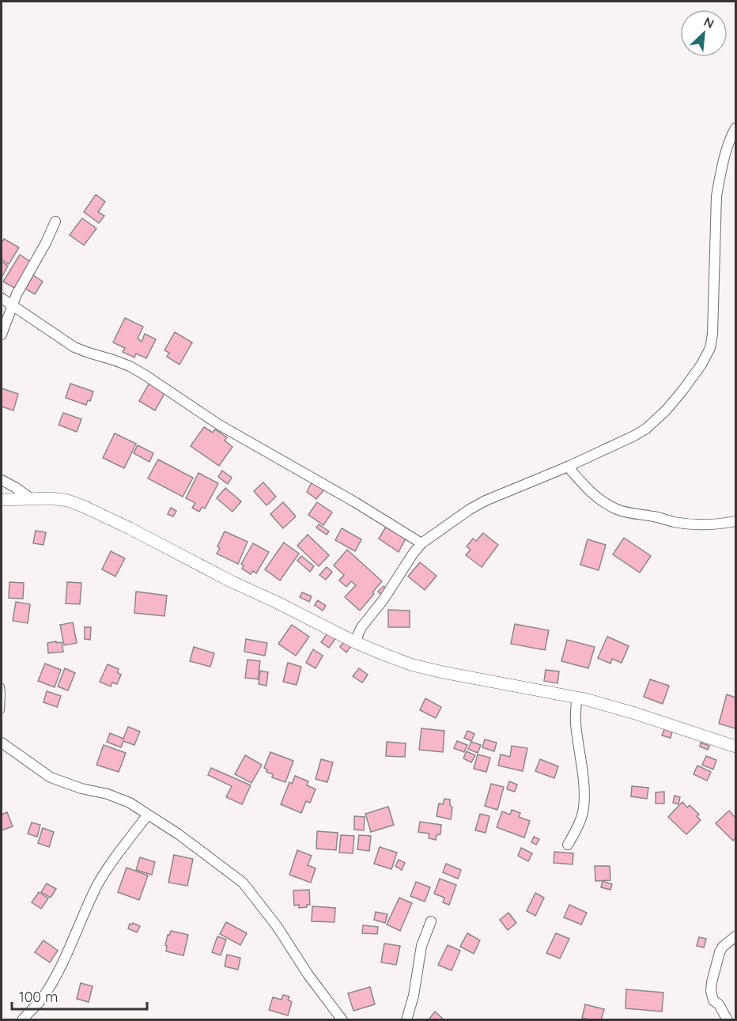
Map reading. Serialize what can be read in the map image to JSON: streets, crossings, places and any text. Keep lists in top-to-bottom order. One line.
{"scale_bar":"100 m","north":"top right"}
